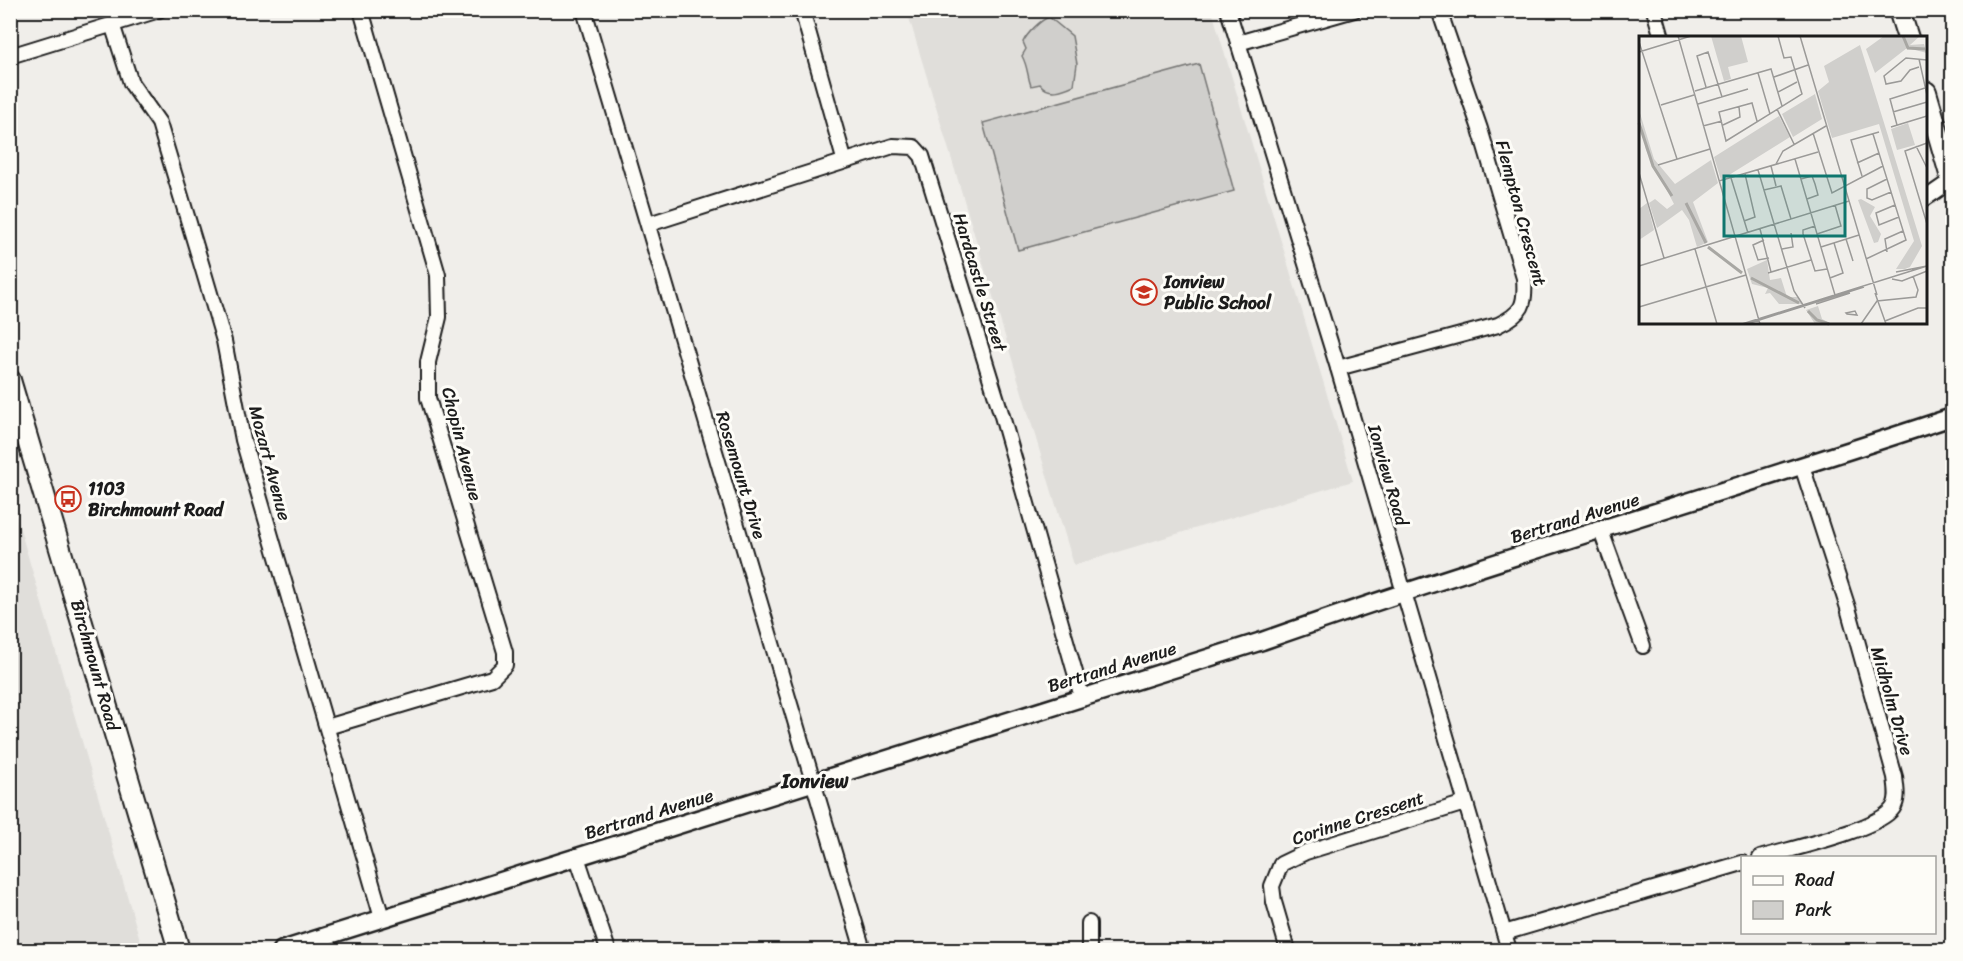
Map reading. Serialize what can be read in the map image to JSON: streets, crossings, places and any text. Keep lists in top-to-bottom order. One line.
{"streets":{"main road":["Birchmount Road"],"street":["Flempton Crescent","Hardcastle Street","Chopin Avenue","Mozart Avenue","Rosemount Drive","Ionview Road","Bertrand Avenue","Midholm Drive","Corinne Crescent"]},"crossings":[["Flempton Crescent","Ionview Road"],["Hardcastle Street","Rosemount Drive"],["Hardcastle Street","Bertrand Avenue"],["Chopin Avenue","Mozart Avenue"],["Mozart Avenue","Bertrand Avenue"],["Rosemount Drive","Bertrand Avenue"],["Ionview Road","Bertrand Avenue"],["Ionview Road","Corinne Crescent"],["Bertrand Avenue","Midholm Drive"]],"districts":["Ionview"],"places":{"school or university":["Ionview Public School"],"bus stop":["1103 Birchmount Road"]},"legend":["Road","Park"]}
